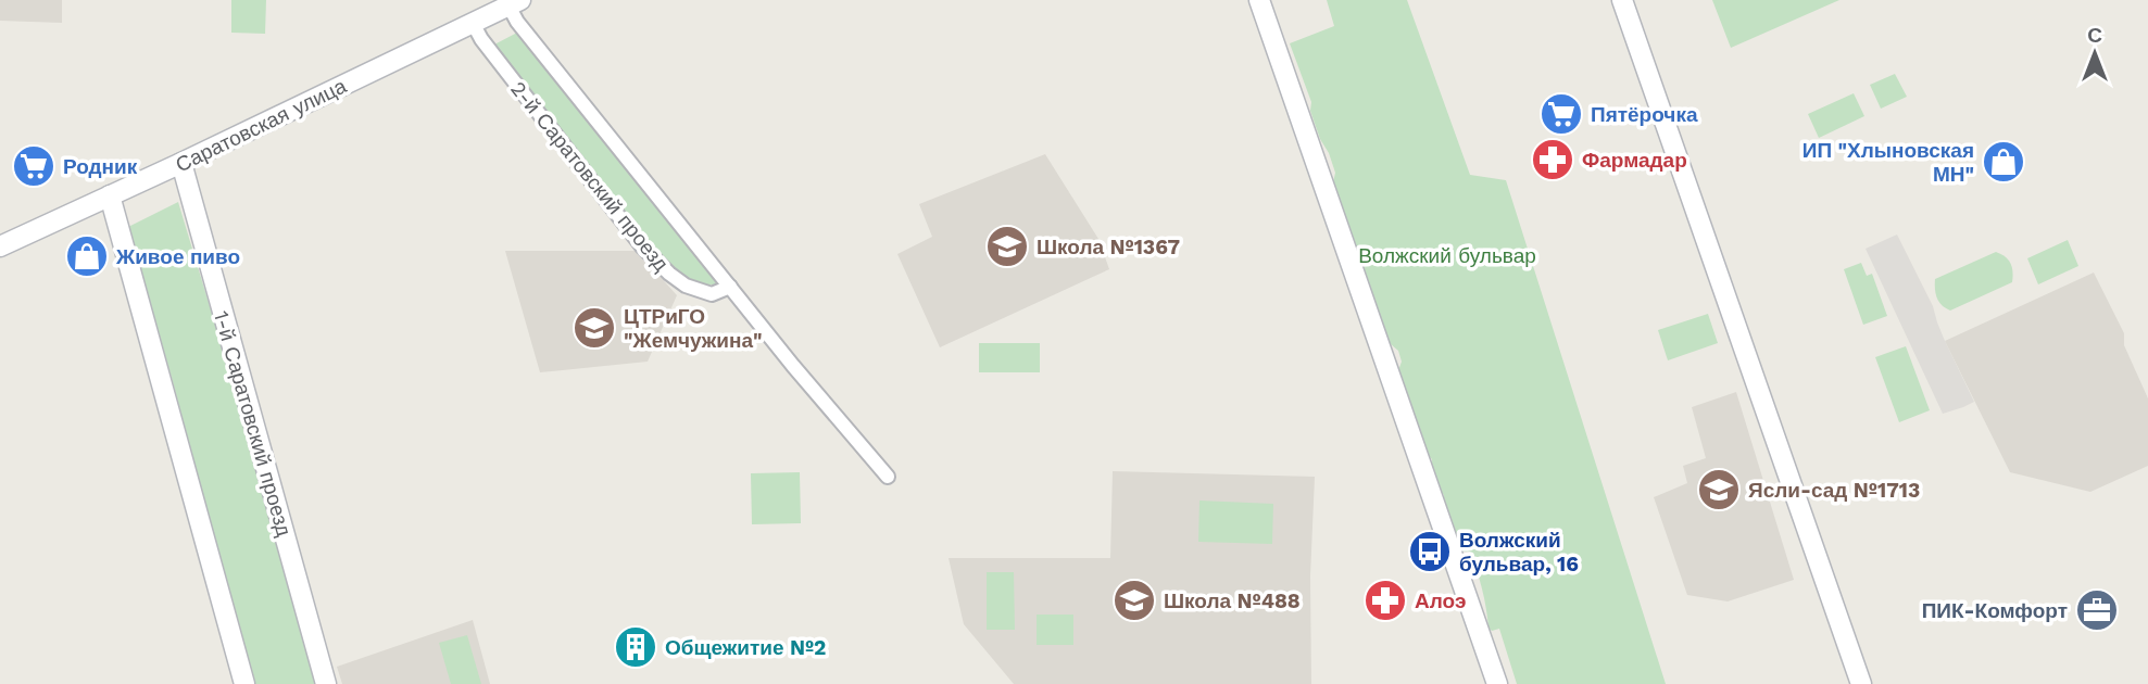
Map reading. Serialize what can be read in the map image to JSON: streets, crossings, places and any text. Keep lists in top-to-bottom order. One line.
{"streets":{"street":["Саратовская улица","2-й Саратовский проезд","1-й Саратовский проезд"]},"crossings":[["Саратовская улица","2-й Саратовский проезд"],["Саратовская улица","1-й Саратовский проезд"]],"parks":["Волжский бульвар"],"places":{"supermarket":["Пятёрочка","Родник"],"pharmacy":["Фармадар","Алоэ"],"shop":["ИП \"Хлыновская МН\"","Живое пиво"],"school or university":["Школа №1367","ЦТРиГО \"Жемчужина\"","Ясли-сад №1713","Школа №488"],"bus stop":["Волжский бульвар, 16"],"office":["ПИК-Комфорт"],"building":["Общежитие №2"]},"north":"top"}
